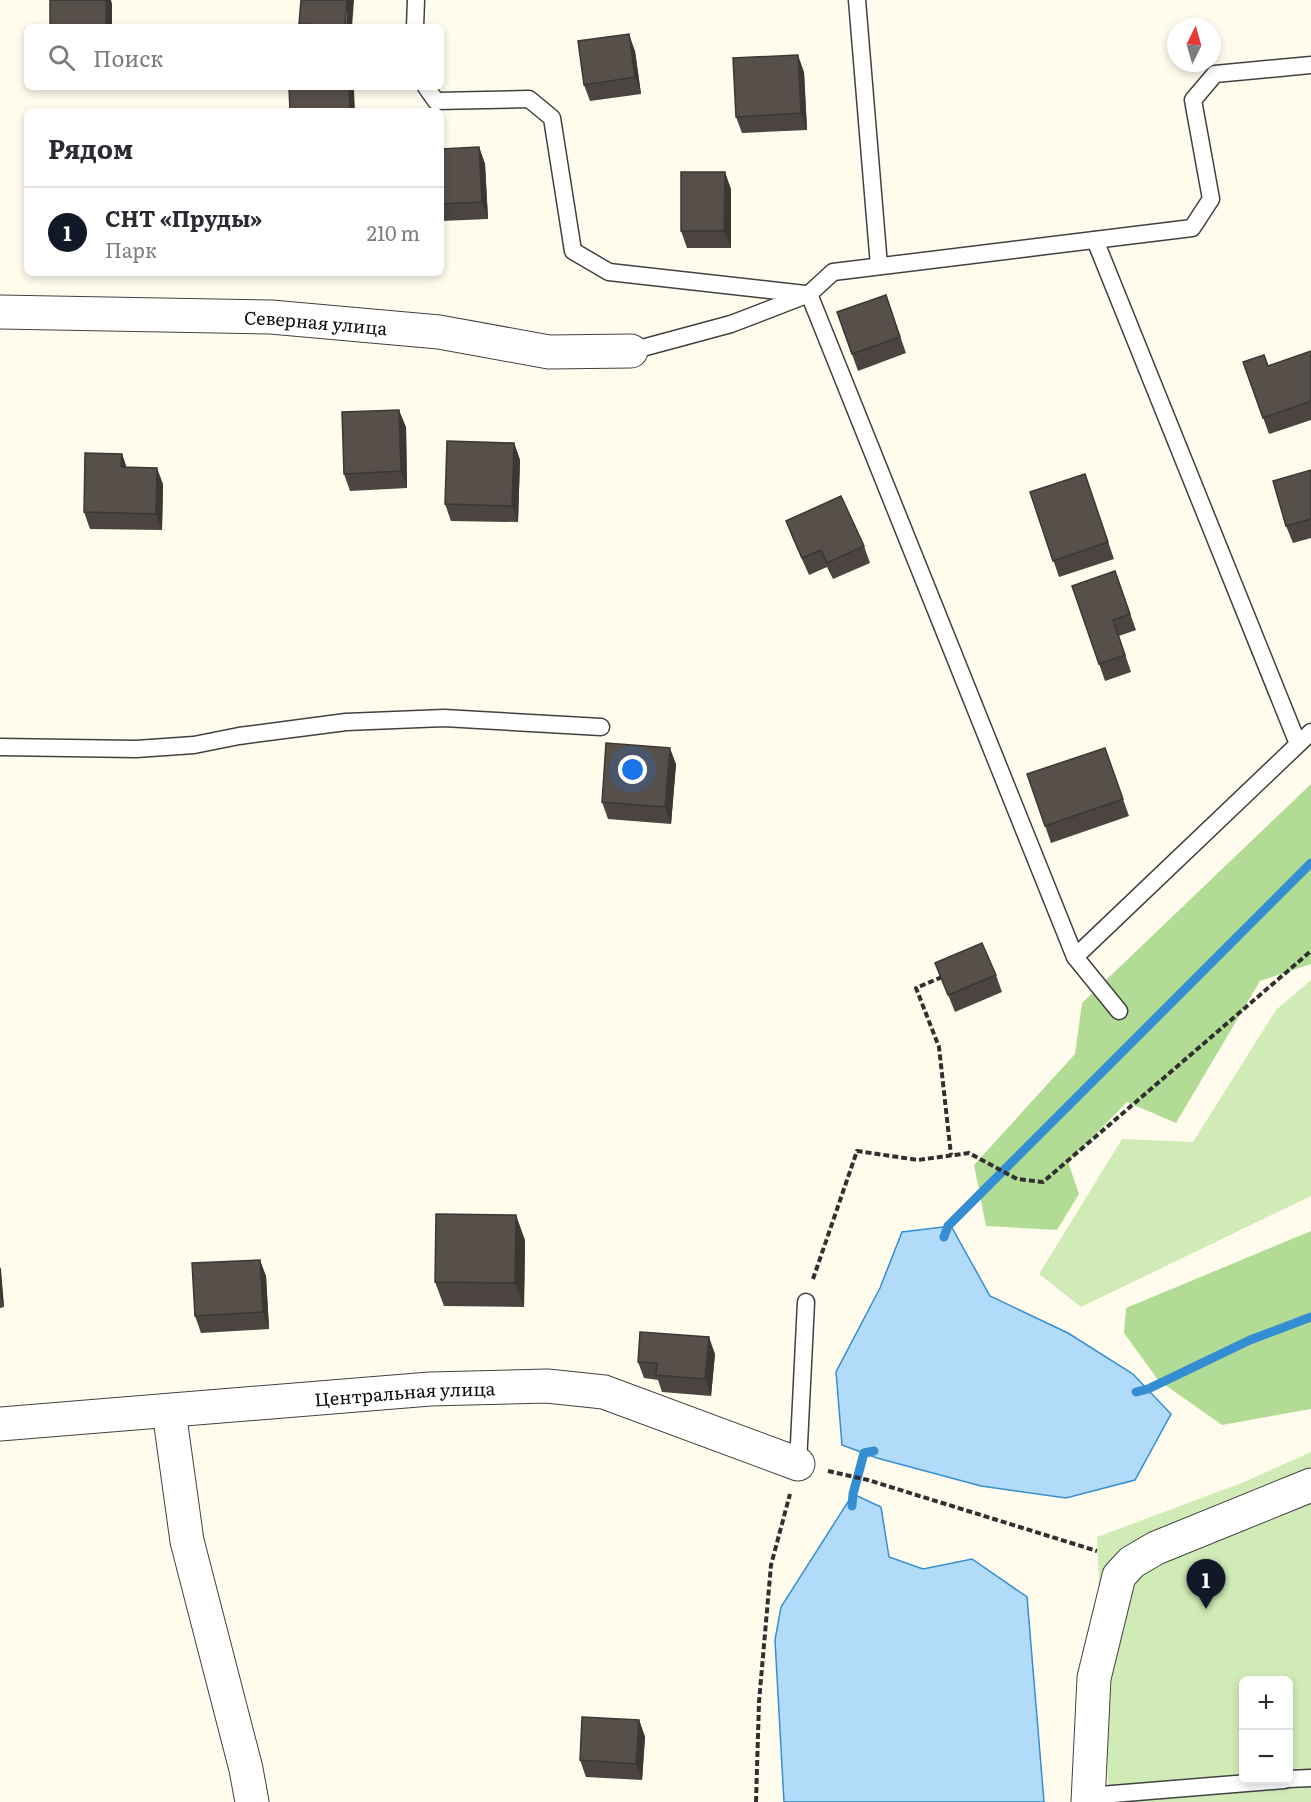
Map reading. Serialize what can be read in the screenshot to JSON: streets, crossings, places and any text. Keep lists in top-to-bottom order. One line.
{"streets":{"street":["Северная улица","Центральная улица"]},"north":"top","page":{"search":"Поиск","heading":"Рядом","list":[{"mark":"1","name":"СНТ «Пруды»","note":"Парк","value":"210 m"}],"pins":"1","map_buttons":["+","−"]}}
